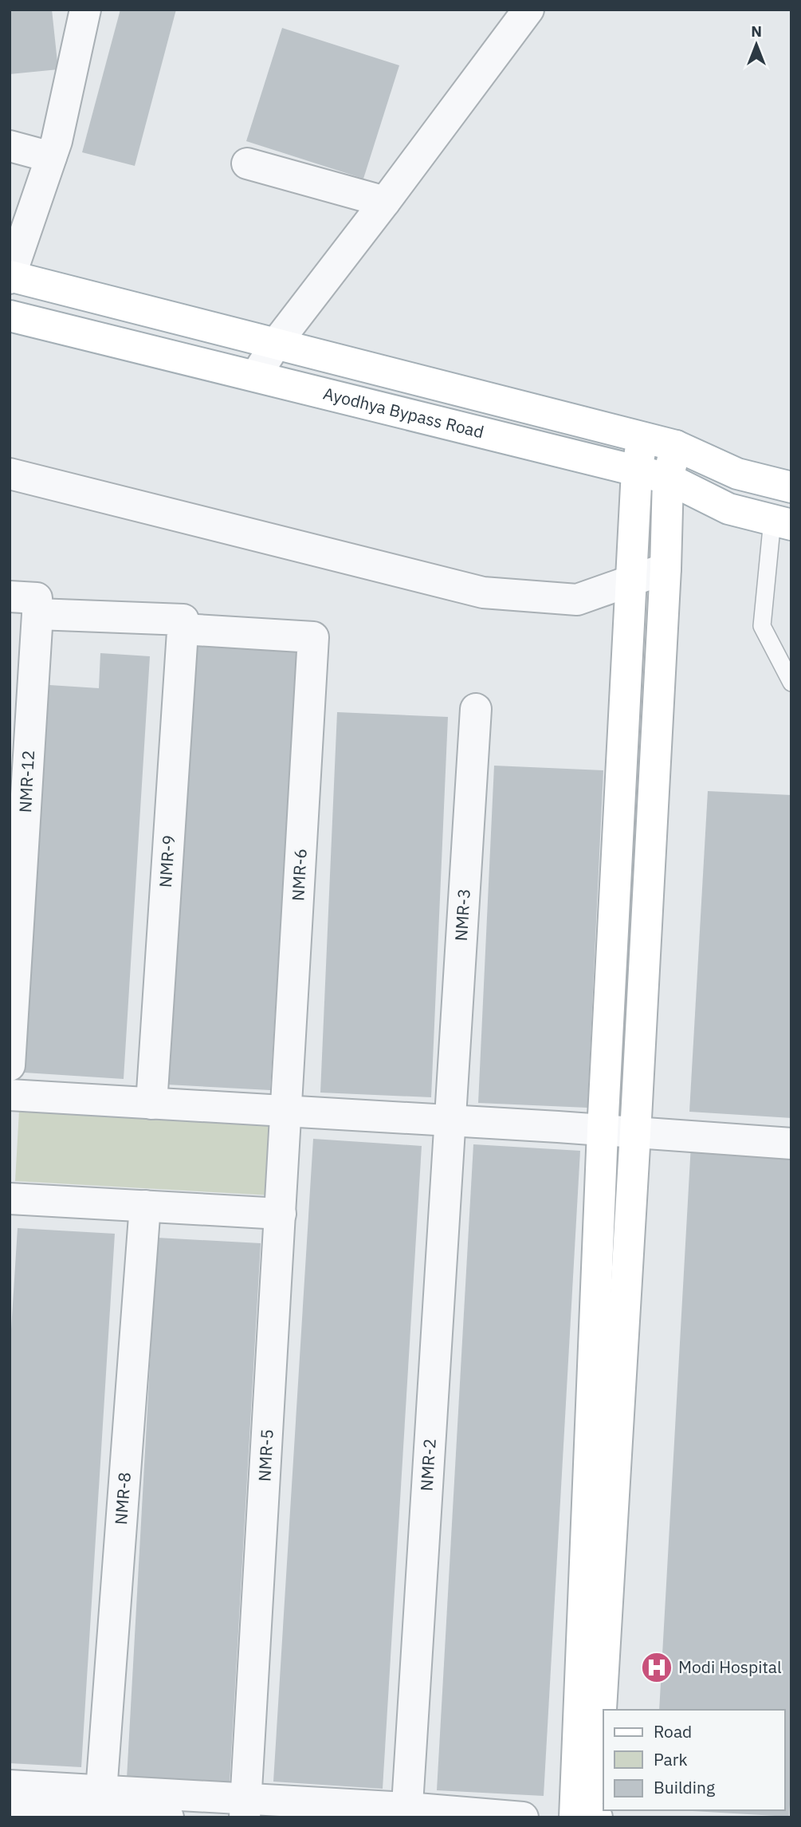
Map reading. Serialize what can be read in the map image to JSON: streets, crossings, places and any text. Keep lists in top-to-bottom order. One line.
{"streets":{"street":["Ayodhya Bypass Road","NMR-12","NMR-9","NMR-6","NMR-3","NMR-5","NMR-2","NMR-8"]},"crossings":[["NMR-9","NMR-6"],["NMR-6","NMR-5"],["NMR-3","NMR-2"]],"places":{"hospital":["Modi Hospital"]},"legend":["Road","Park","Building"],"north":"top"}
